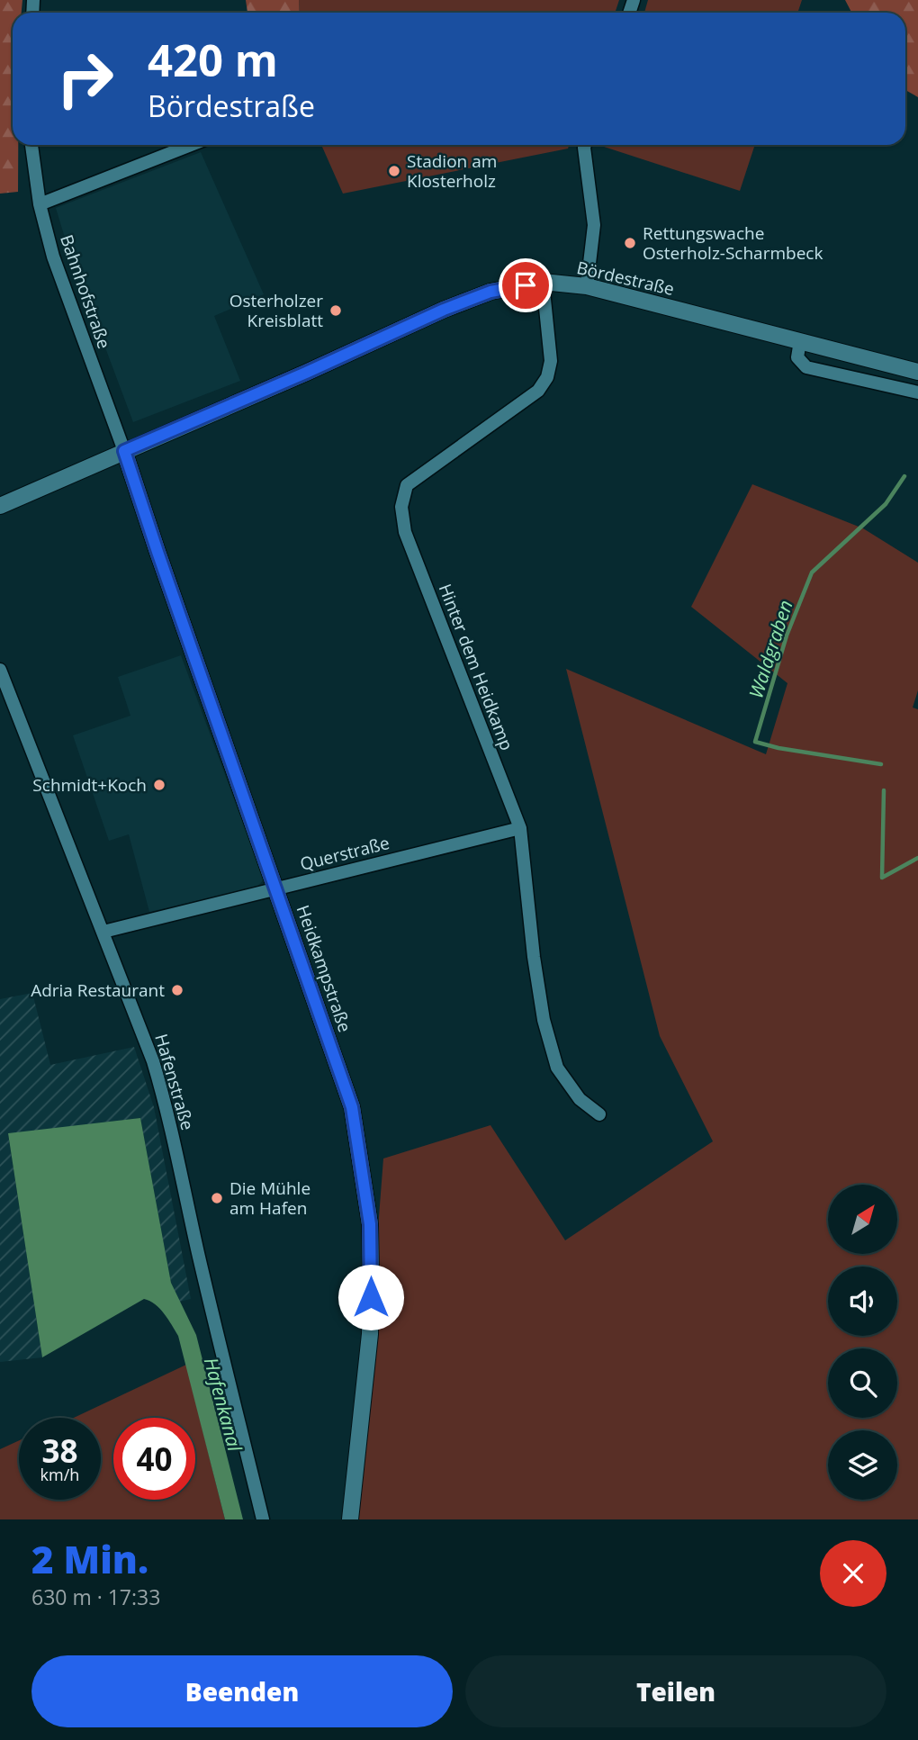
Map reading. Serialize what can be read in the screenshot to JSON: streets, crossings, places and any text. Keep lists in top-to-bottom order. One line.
{"streets":{"street":["Bördestraße","Bahnhofstraße","Hinter dem Heidkamp","Querstraße","Heidkampstraße","Hafenstraße"]},"crossings":[["Bördestraße","Bahnhofstraße"],["Bördestraße","Hinter dem Heidkamp"],["Bördestraße","Heidkampstraße"],["Bahnhofstraße","Heidkampstraße"],["Hinter dem Heidkamp","Querstraße"],["Querstraße","Heidkampstraße"],["Querstraße","Hafenstraße"]],"water":["Waldgraben","Hafenkanal"],"places":["Stadion am Klosterholz","Rettungswache Osterholz-Scharmbeck","Osterholzer Kreisblatt","Schmidt+Koch","Adria Restaurant","Die Mühle am Hafen"],"north":"top right","page":{"turn":["420 m","Bördestraße"],"speed":"38 km/h","limit":"40","heading":["2 Min.","630 m · 17:33"],"buttons":["Beenden","Teilen"]}}
